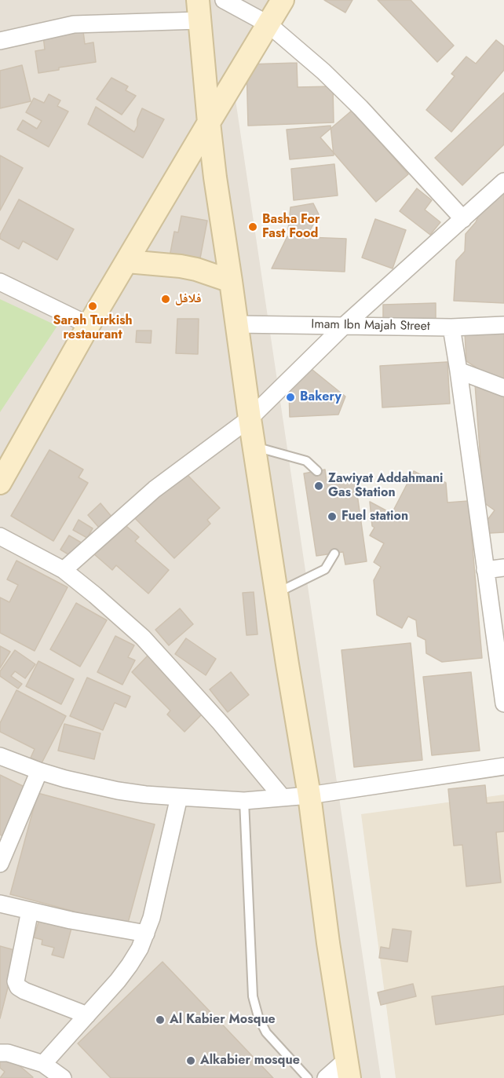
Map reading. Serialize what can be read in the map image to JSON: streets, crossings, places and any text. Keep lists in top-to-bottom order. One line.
{"streets":{"street":["Imam Ibn Majah Street"]},"places":["Basha For Fast Food","فلافل","Sarah Turkish restaurant","Bakery","Zawiyat Addahmani Gas Station","Fuel station","Al Kabier Mosque","Alkabier mosque"]}
